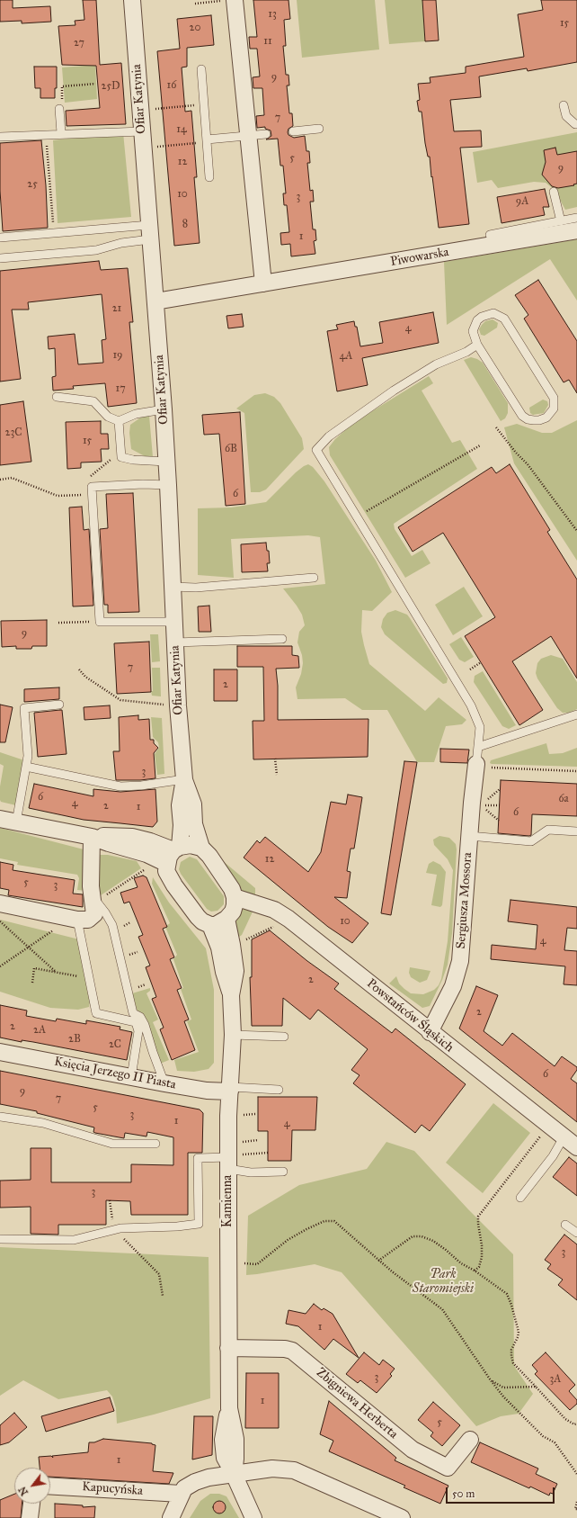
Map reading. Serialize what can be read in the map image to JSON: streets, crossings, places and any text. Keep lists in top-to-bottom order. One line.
{"streets":{"street":["Ofiar Katynia","Piwowarska","Sergiusza Mossora","Powstańców Śląskich","Księcia Jerzego II Piasta","Kamienna","Zbigniewa Herberta","Kapucyńska"]},"crossings":[["Ofiar Katynia","Piwowarska"],["Sergiusza Mossora","Powstańców Śląskich"],["Księcia Jerzego II Piasta","Kamienna"],["Kamienna","Zbigniewa Herberta"]],"parks":["Park Staromiejski"],"house_numbers":["13","15","20","11","27","9","16","25D","7","14","5","12","9","25","10","3","9A","8","1","21","4","19","4A","17","23C","15","6B","6","9","7","2","3","6","6a","4","2","1","6","12","5","3","10","4","2","2","2","2A","2B","2C","6","9","7","5","3","1","4","3","3","1","3","3A","1","5","1"],"scale_bar":"50 m","north":"bottom left"}
